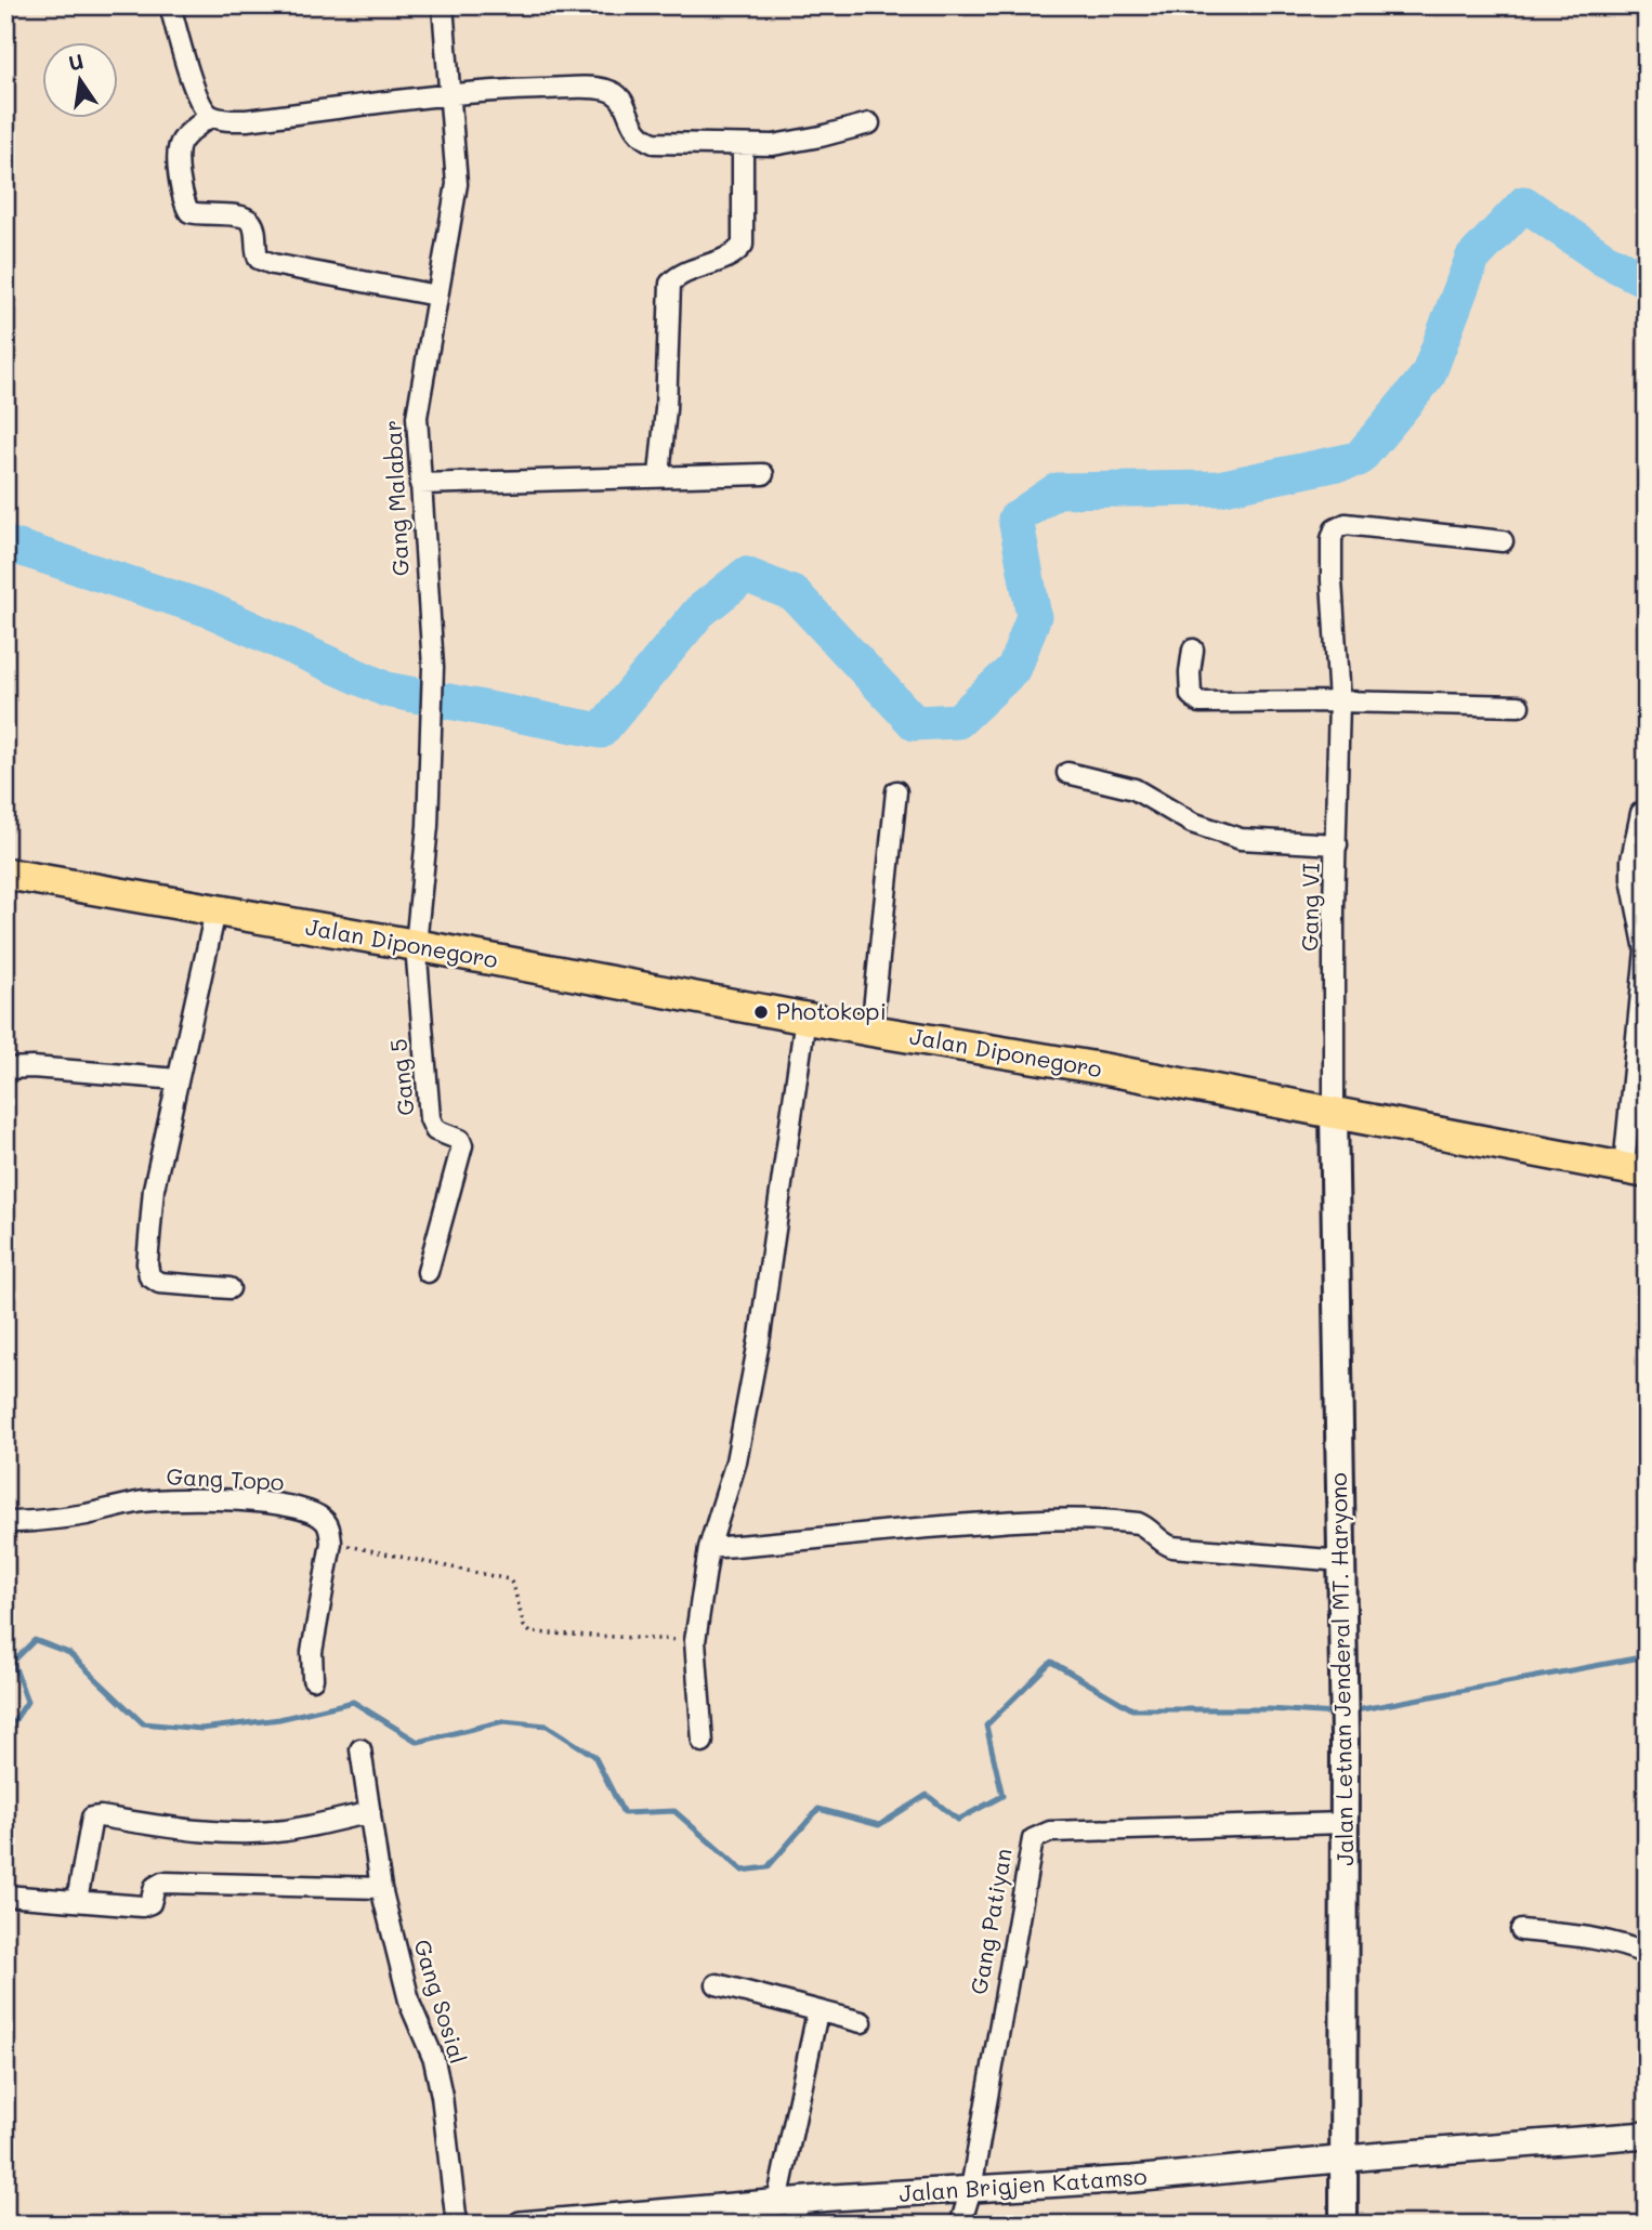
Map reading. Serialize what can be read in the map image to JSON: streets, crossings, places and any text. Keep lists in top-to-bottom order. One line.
{"streets":{"main road":["Jalan Diponegoro","Jalan Letnan Jenderal MT. Haryono"],"street":["Gang Malabar","Gang VI","Gang 5","Gang Topo","Gang Patiyan","Gang Sosial","Jalan Brigjen Katamso"]},"crossings":[["Gang Malabar","Jalan Diponegoro"],["Gang Malabar","Gang 5"],["Gang VI","Jalan Diponegoro"],["Gang VI","Jalan Letnan Jenderal MT. Haryono"],["Jalan Diponegoro","Gang 5"],["Jalan Diponegoro","Jalan Letnan Jenderal MT. Haryono"],["Jalan Letnan Jenderal MT. Haryono","Gang Patiyan"],["Jalan Letnan Jenderal MT. Haryono","Jalan Brigjen Katamso"],["Gang Patiyan","Jalan Brigjen Katamso"]],"places":["Photokopi"],"north":"top"}
